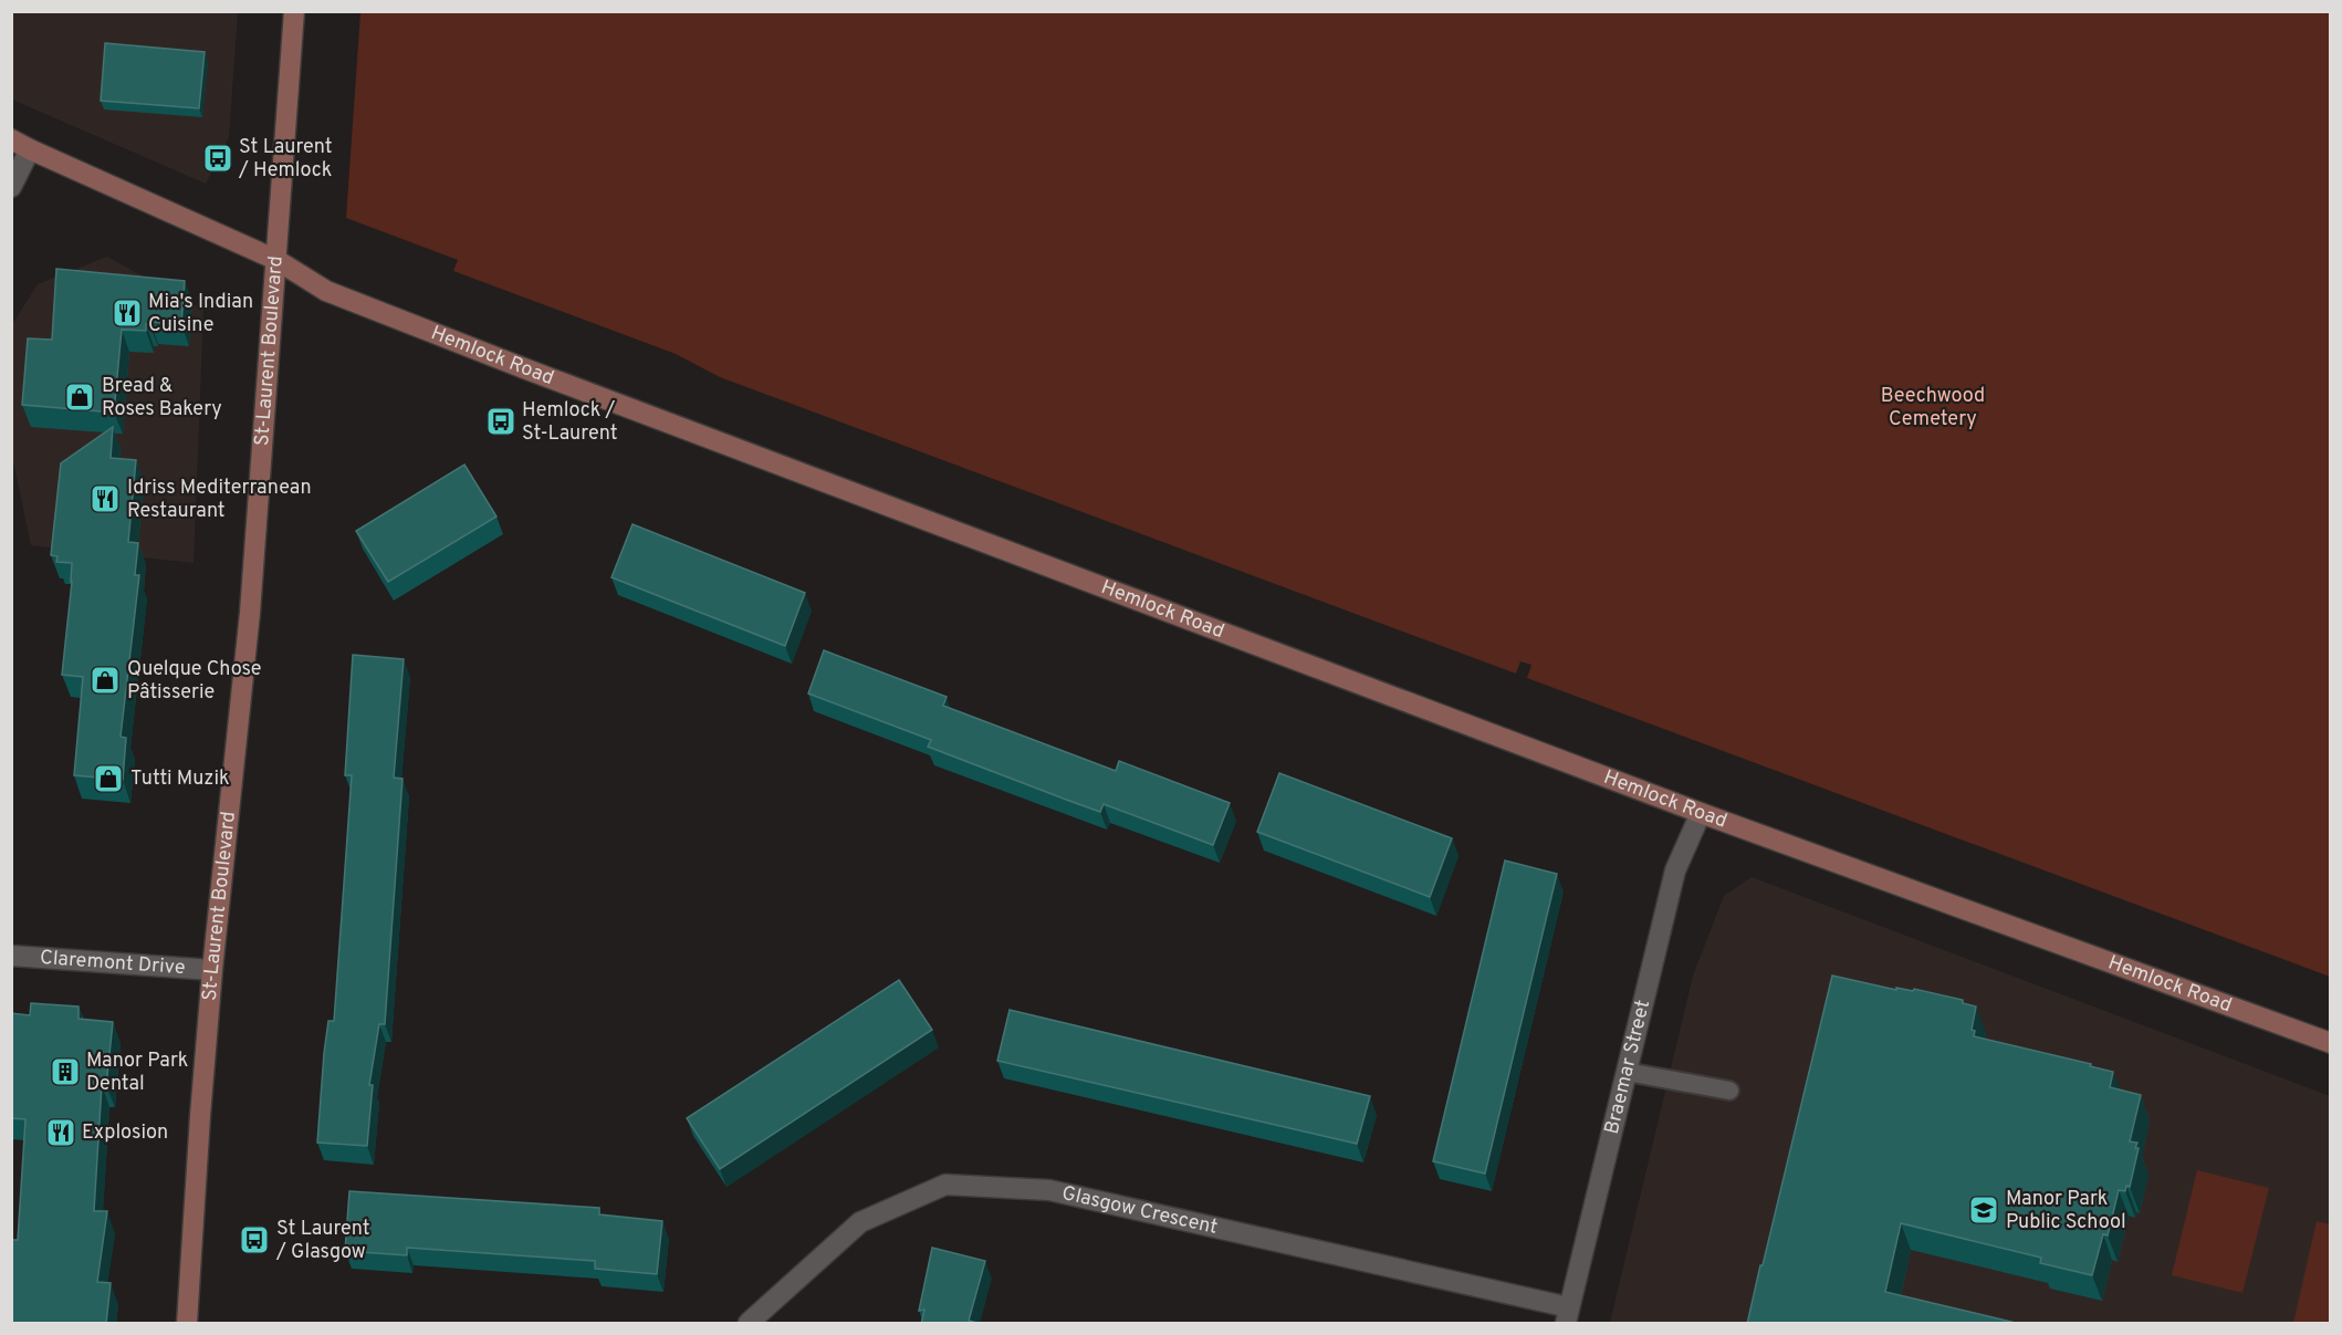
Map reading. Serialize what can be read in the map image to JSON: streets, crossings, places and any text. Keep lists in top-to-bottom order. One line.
{"streets":{"main road":["St-Laurent Boulevard","Hemlock Road"],"street":["Claremont Drive","Braemar Street","Glasgow Crescent"]},"crossings":[["St-Laurent Boulevard","Hemlock Road"],["St-Laurent Boulevard","Claremont Drive"],["Hemlock Road","Braemar Street"],["Braemar Street","Glasgow Crescent"]],"parks":["Beechwood Cemetery"],"places":{"bus stop":["St Laurent / Hemlock","Hemlock / St-Laurent","St Laurent / Glasgow"],"restaurant":["Mia's Indian Cuisine","Idriss Mediterranean Restaurant","Explosion"],"shop":["Bread & Roses Bakery","Quelque Chose Pâtisserie","Tutti Muzik"],"building":["Manor Park Dental"],"school or university":["Manor Park Public School"]}}
